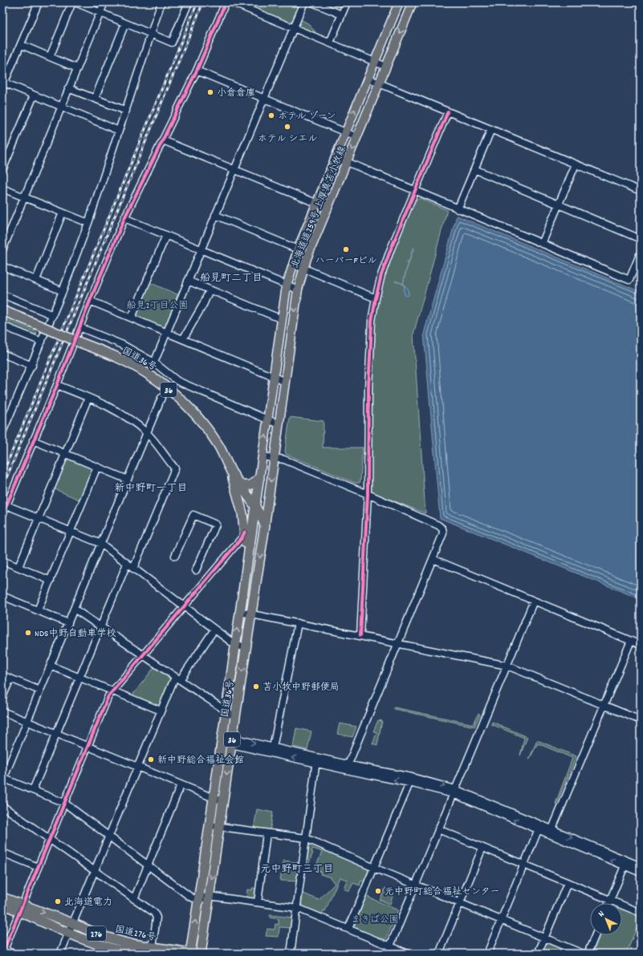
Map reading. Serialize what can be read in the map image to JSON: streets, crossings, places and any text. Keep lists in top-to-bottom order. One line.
{"streets":{"highway":["国道36号","36","国道276号","276"],"main road":["北海道道259号 上厚真苫小牧線"]},"crossings":[["北海道道259号 上厚真苫小牧線","国道36号"],["国道36号","国道276号"]],"districts":["船見町二丁目","新中野町一丁目","元中野町三丁目"],"parks":["船見2丁目公園","まきば公園"],"places":["小倉倉庫","ホテル ゾーン","ホテル シエル","ハーバーFビル","NDS中野自動車学校","苫小牧中野郵便局","新中野総合福祉会館","元中野町総合福祉センター","北海道電力"],"north":"top left"}
